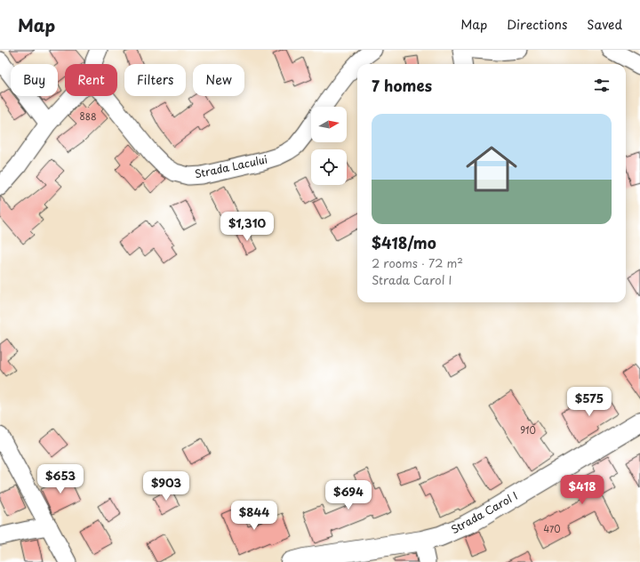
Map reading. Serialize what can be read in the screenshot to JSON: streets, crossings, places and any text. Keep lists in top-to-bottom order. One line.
{"streets":{"main road":["Strada Carol I"],"street":["Strada Lacului"]},"house_numbers":["888","910","470"],"north":"right","page":{"header":"Map","nav":["Map","Directions","Saved"],"chip":["Buy","Rent","Filters","New"],"heading":"7 homes","list":[{"name":"$418/mo","note":"2 rooms · 72 m² · Strada Carol I"}],"price":["$1,310","$575","$653","$903","$418","$694","$844"]}}
